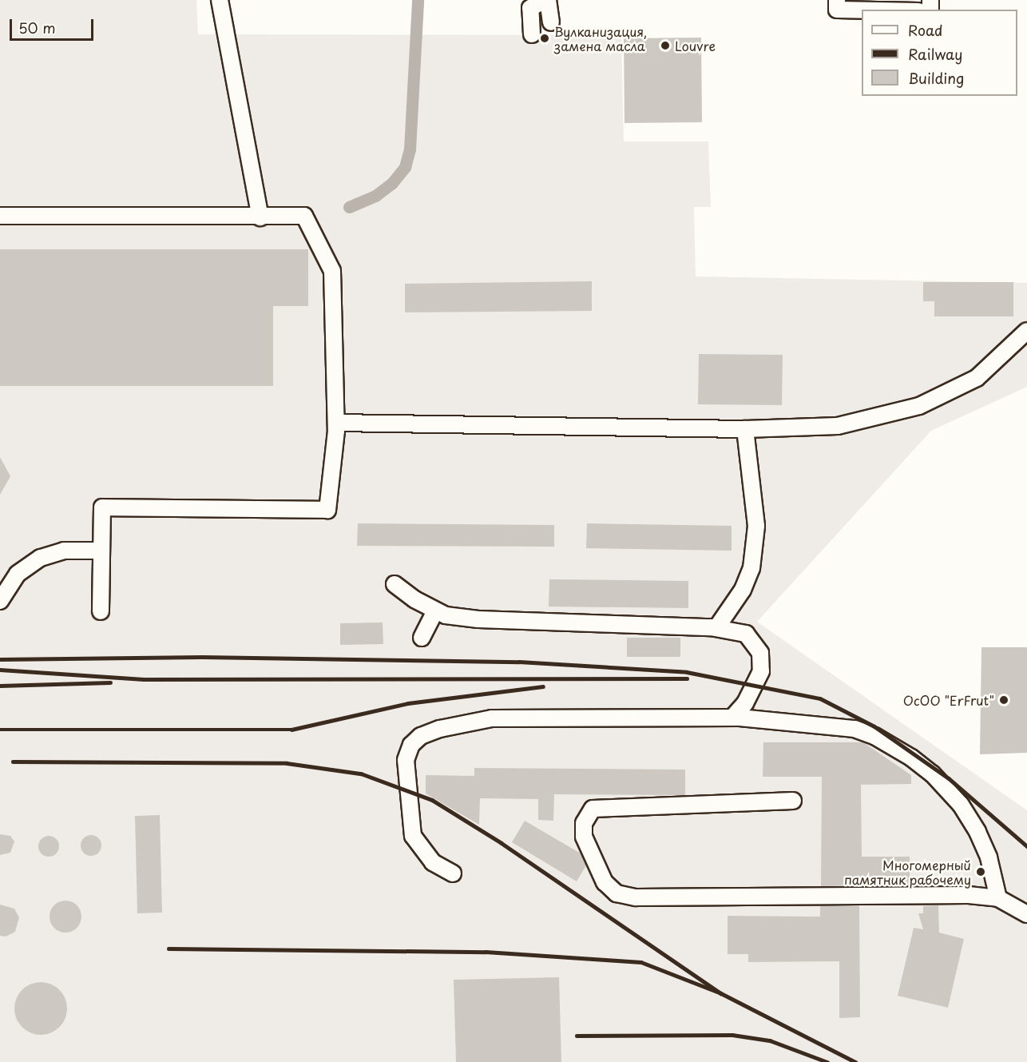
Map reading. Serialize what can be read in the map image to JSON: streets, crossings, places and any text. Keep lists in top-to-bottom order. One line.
{"places":["Вулканизация, замена масла","Louvre","ОсОО \"ErFrut\"","Многомерный памятник рабочему"],"legend":["Road","Railway","Building"],"scale_bar":"50 m"}
